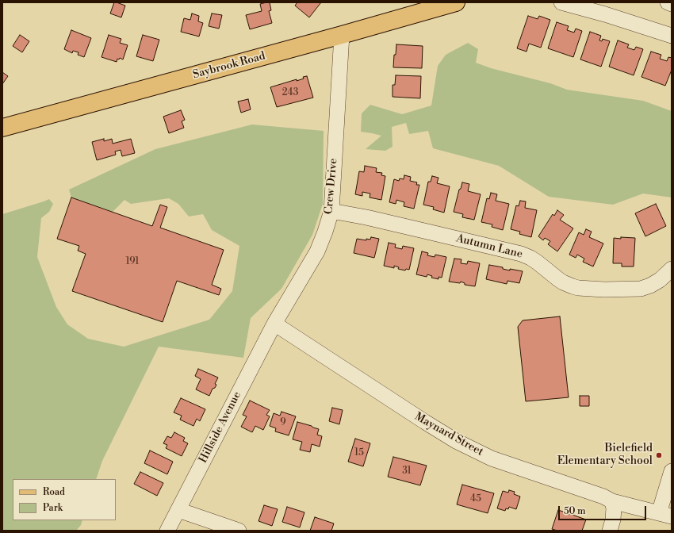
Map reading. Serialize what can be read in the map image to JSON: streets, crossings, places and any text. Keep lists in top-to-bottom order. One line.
{"streets":{"main road":["Saybrook Road"],"street":["Crew Drive","Autumn Lane","Hillside Avenue","Maynard Street"]},"crossings":[["Saybrook Road","Crew Drive"],["Crew Drive","Autumn Lane"],["Crew Drive","Hillside Avenue"],["Crew Drive","Maynard Street"],["Hillside Avenue","Maynard Street"]],"places":["Bielefield Elementary School"],"house_numbers":["243","191","9","15","31","45"],"legend":["Road","Park"],"scale_bar":"50 m"}
